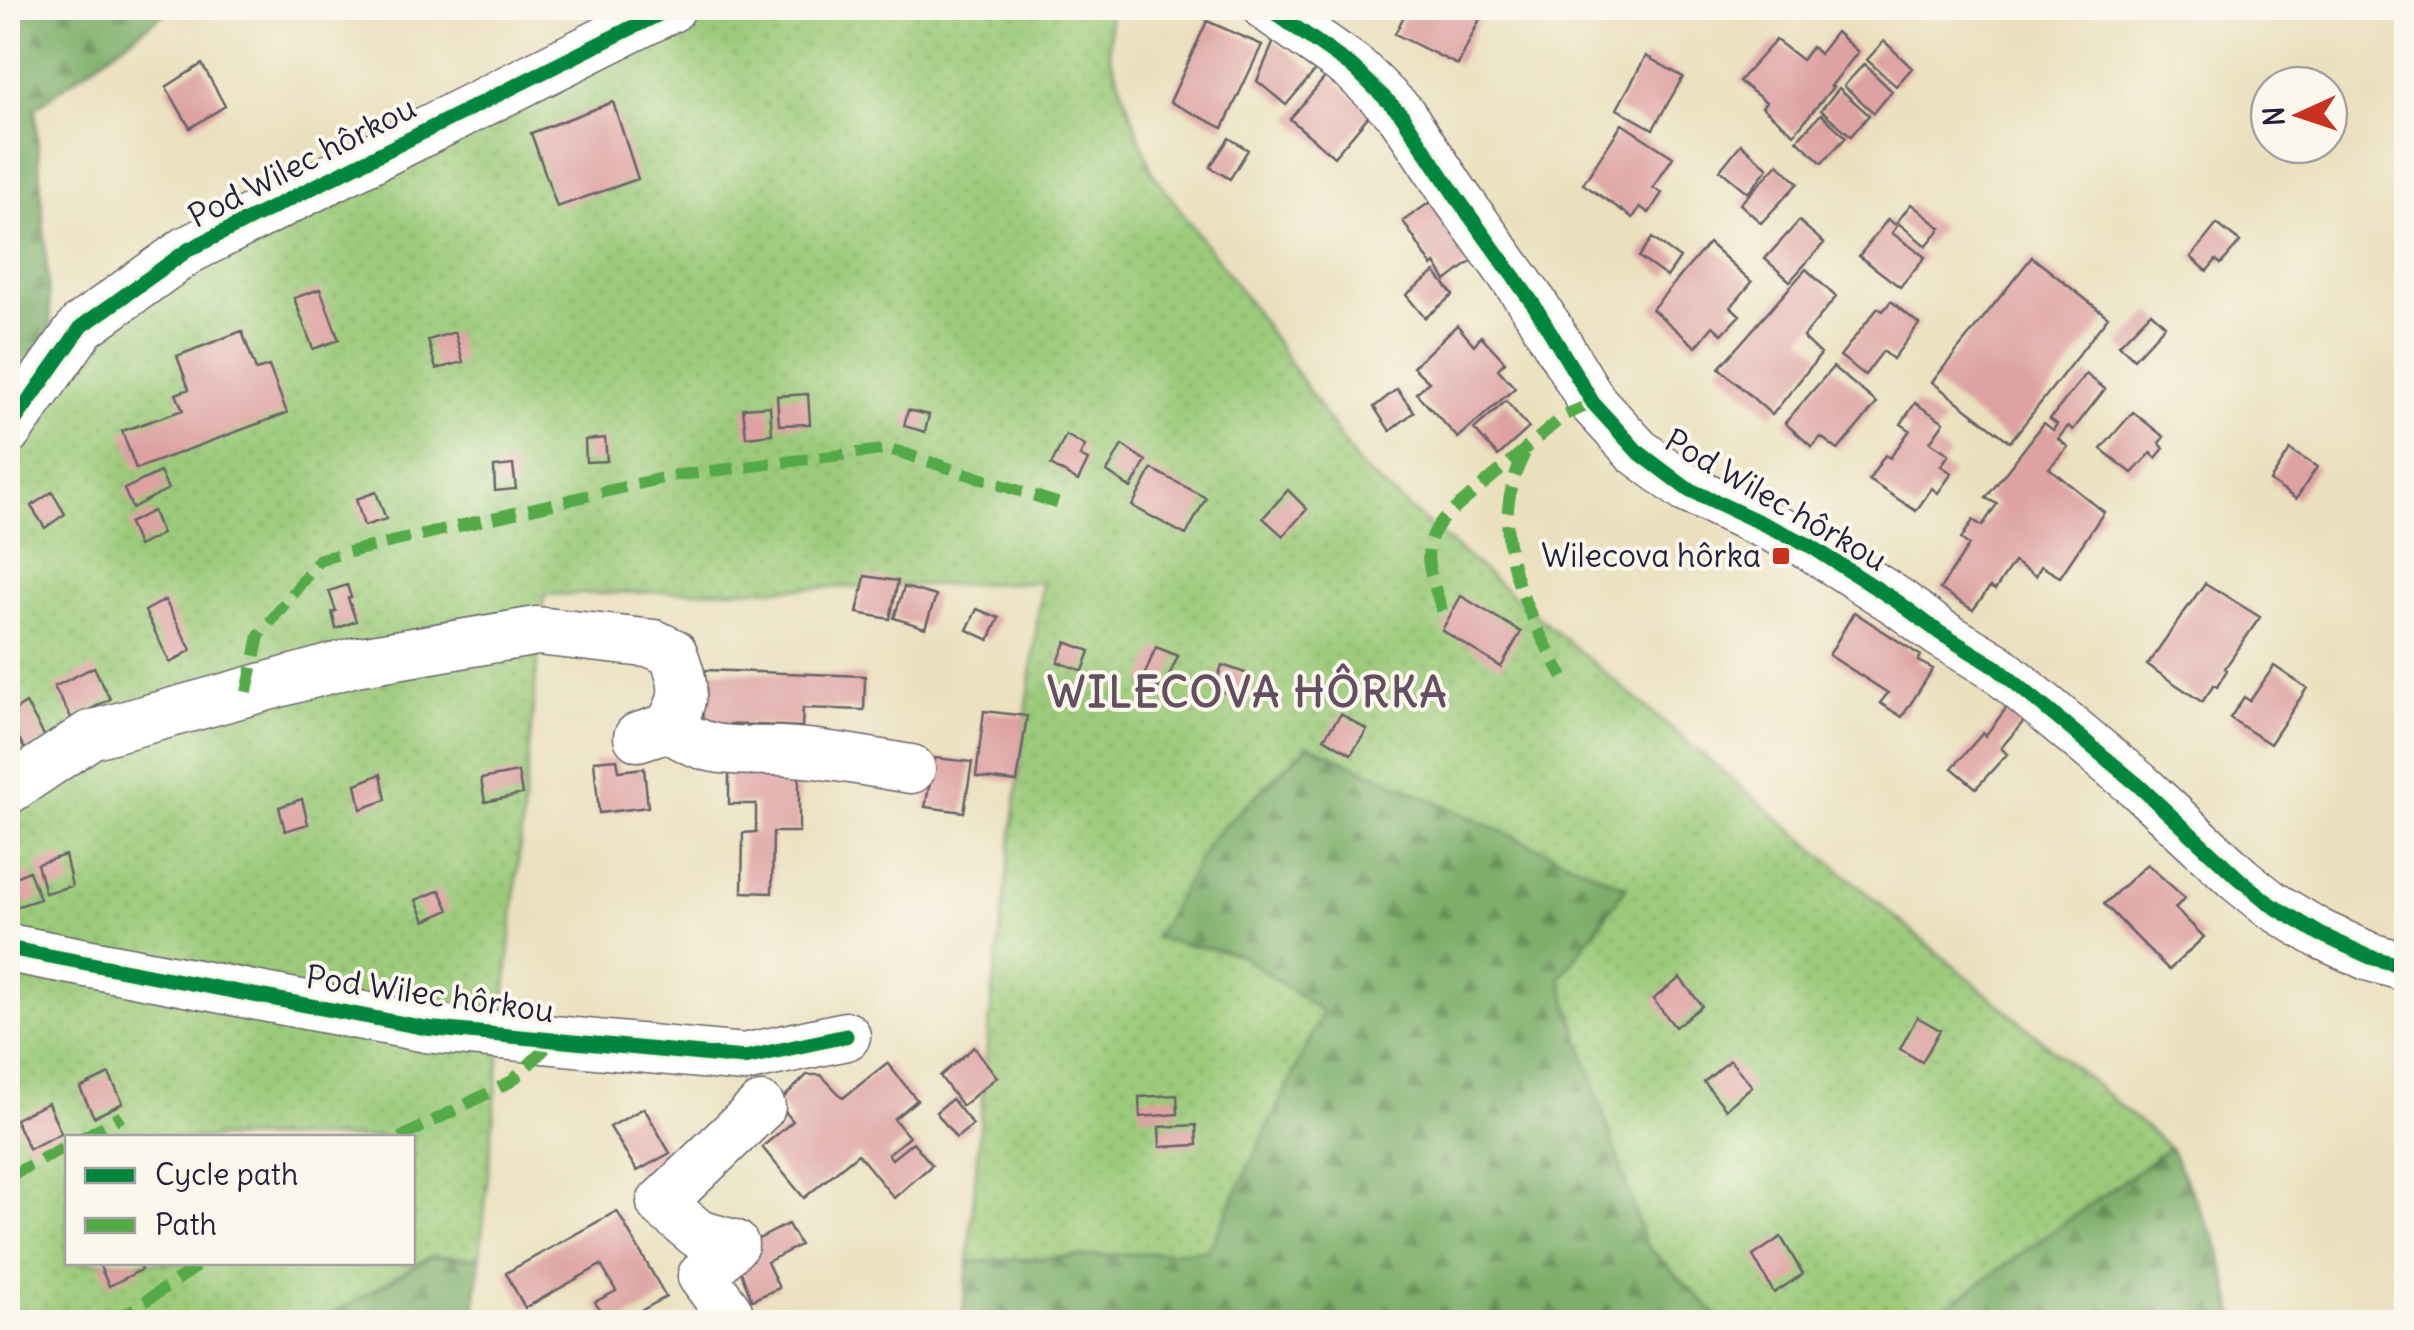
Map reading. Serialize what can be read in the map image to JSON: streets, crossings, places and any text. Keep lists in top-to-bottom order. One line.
{"streets":{"street":["Pod Wilec hôrkou"]},"districts":["WILECOVA HÔRKA"],"places":{"transit":["Wilecova hôrka"]},"legend":["Cycle path","Path"],"north":"left"}
